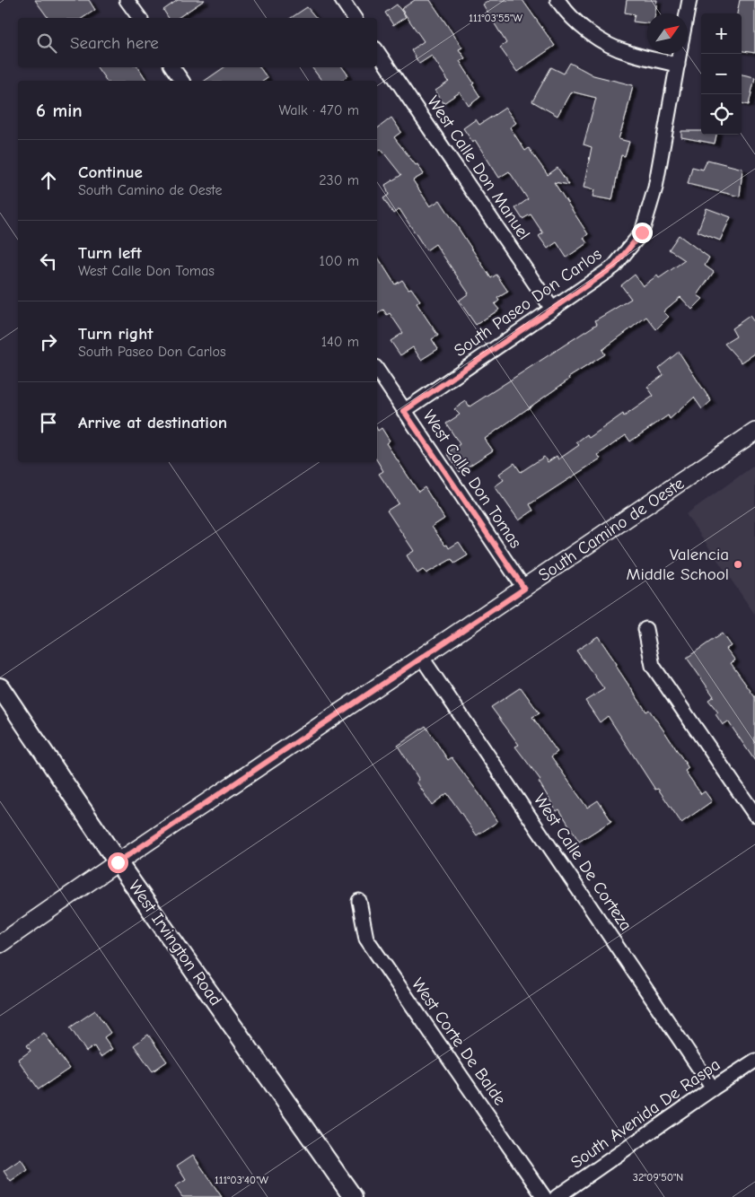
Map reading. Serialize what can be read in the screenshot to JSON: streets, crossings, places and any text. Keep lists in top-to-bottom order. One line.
{"streets":{"main road":["West Irvington Road"],"street":["West Calle Don Manuel","South Paseo Don Carlos","West Calle Don Tomas","South Camino de Oeste","West Calle De Corteza","West Corte De Balde","South Avenida De Raspa"]},"crossings":[["West Calle Don Manuel","South Paseo Don Carlos"],["South Paseo Don Carlos","West Calle Don Tomas"],["West Calle Don Tomas","South Camino de Oeste"],["South Camino de Oeste","West Calle De Corteza"],["South Camino de Oeste","West Irvington Road"],["West Calle De Corteza","South Avenida De Raspa"]],"places":["Valencia Middle School"],"north":"top right","page":{"map_buttons":["+","−"],"search":"Search here","heading":["6 min","Walk · 470 m"],"list":[["Continue","South Camino de Oeste","230 m"],["Turn left","West Calle Don Tomas","100 m"],["Turn right","South Paseo Don Carlos","140 m"],"Arrive at destination"]},"coordinates":["111°03'55\"W","32°09'50\"N","111°03'40\"W"]}
